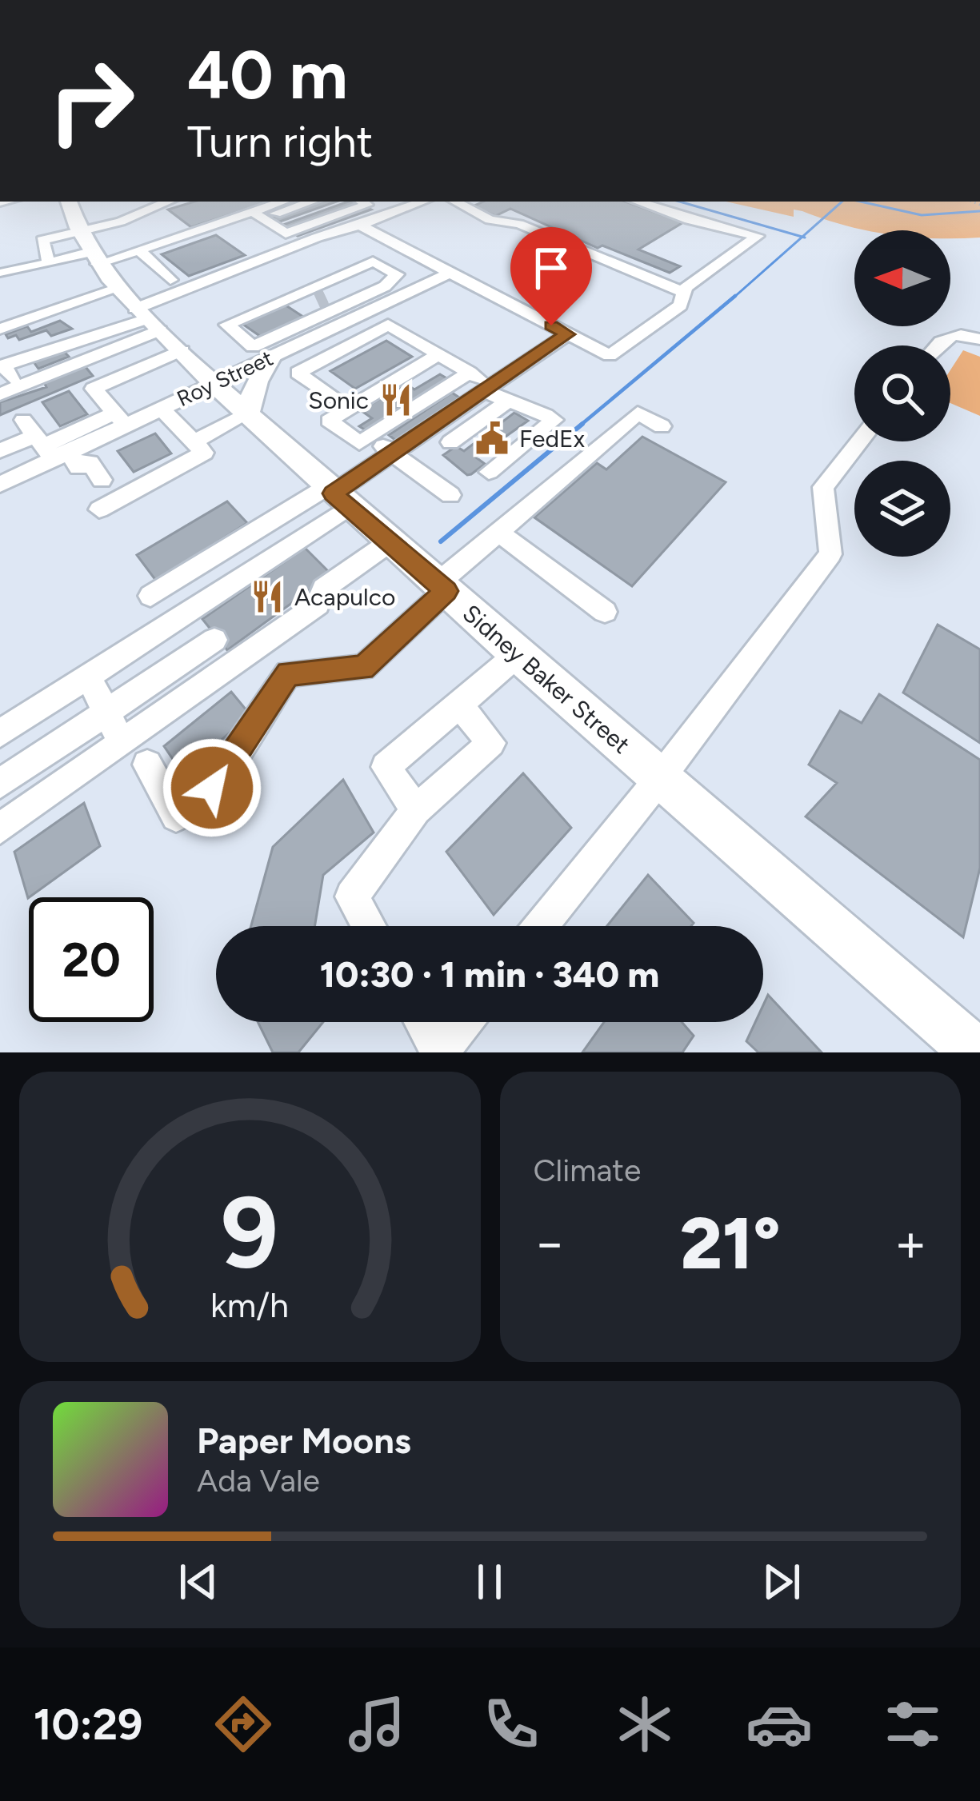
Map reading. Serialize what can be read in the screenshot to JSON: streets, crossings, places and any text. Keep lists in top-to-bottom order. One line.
{"streets":{"main road":["Sidney Baker Street"],"street":["Roy Street"]},"crossings":[["Roy Street","Sidney Baker Street"]],"places":{"restaurant":["Sonic","Acapulco"],"public building":["FedEx"]},"north":"left","page":{"turn":["40 m","Turn right"],"limit":"20","trip":"10:30 · 1 min · 340 m","tile":"Climate","heat":["−","21°","+"],"song":["Paper Moons","Ada Vale"],"tabs":"10:29","gauge":["9","km/h"]}}
